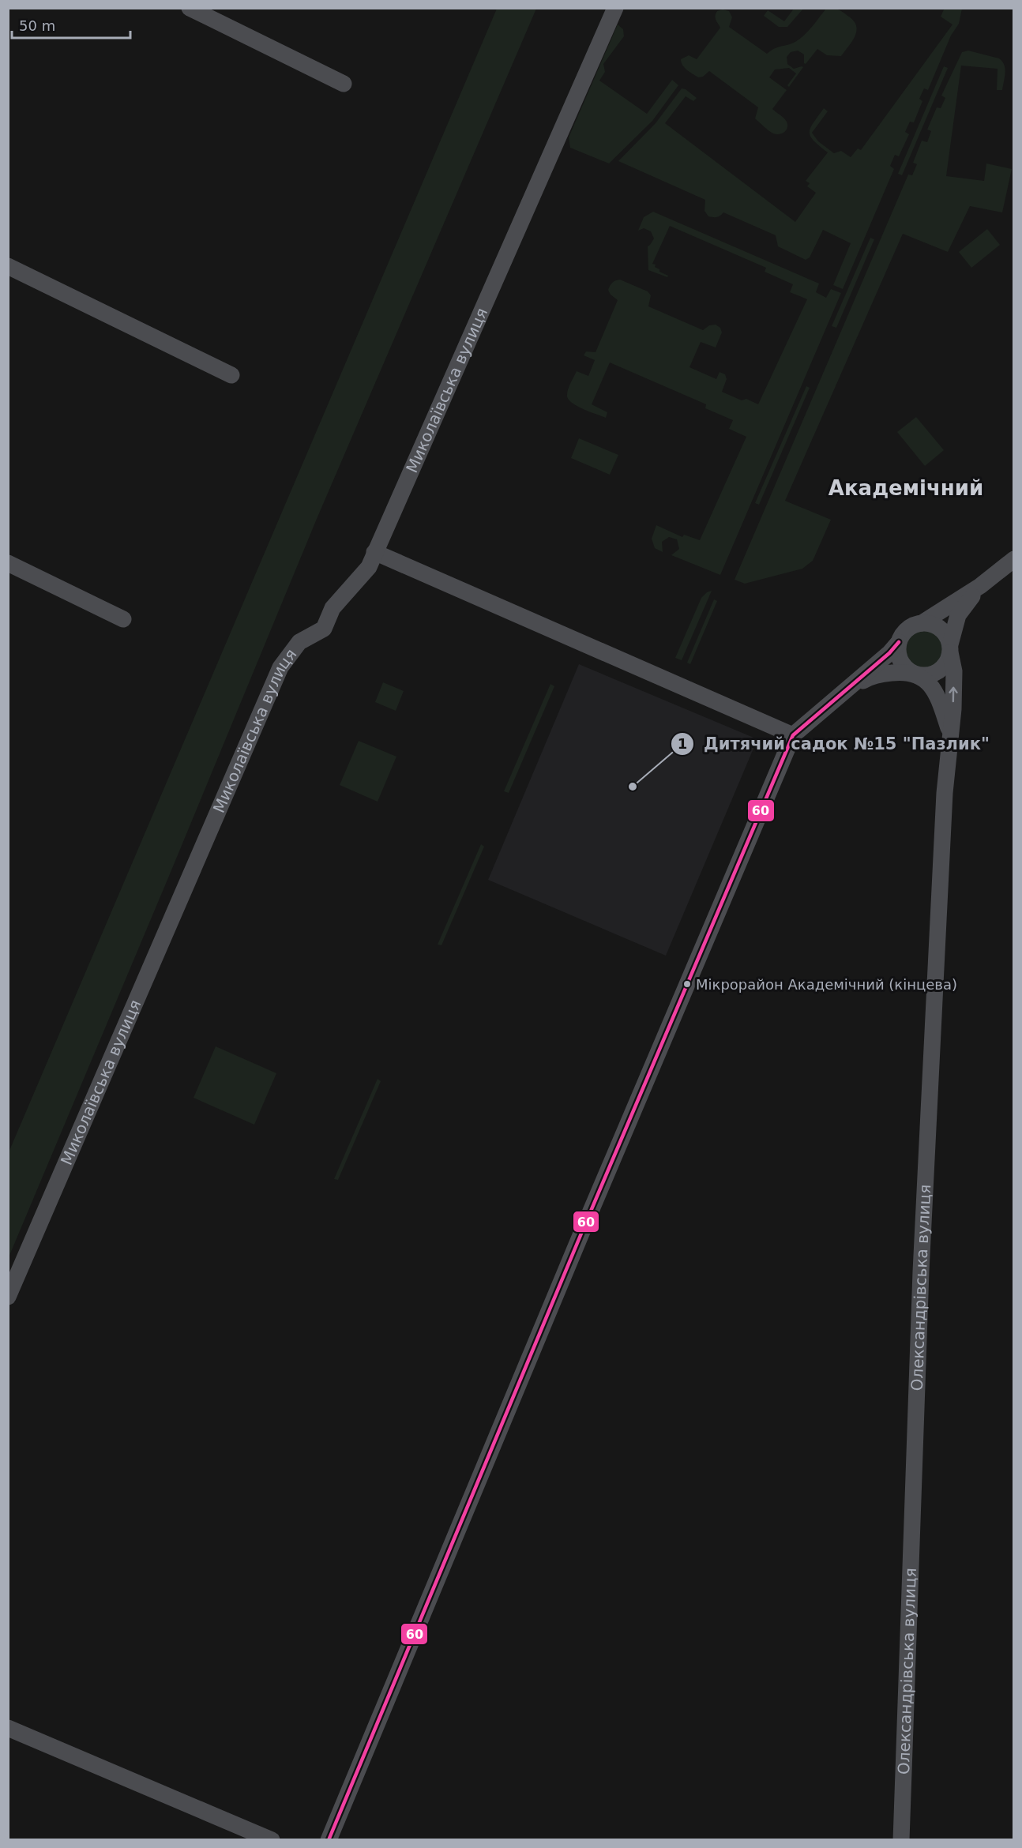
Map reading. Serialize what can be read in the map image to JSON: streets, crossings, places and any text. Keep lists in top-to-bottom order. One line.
{"streets":{"street":["Миколаївська вулиця","Олександрівська вулиця"]},"districts":["Академічний"],"places":["Дитячий садок №15 \"Пазлик\"","Мікрорайон Академічний (кінцева)"],"lines":["transit line 60"],"scale_bar":"50 m"}
